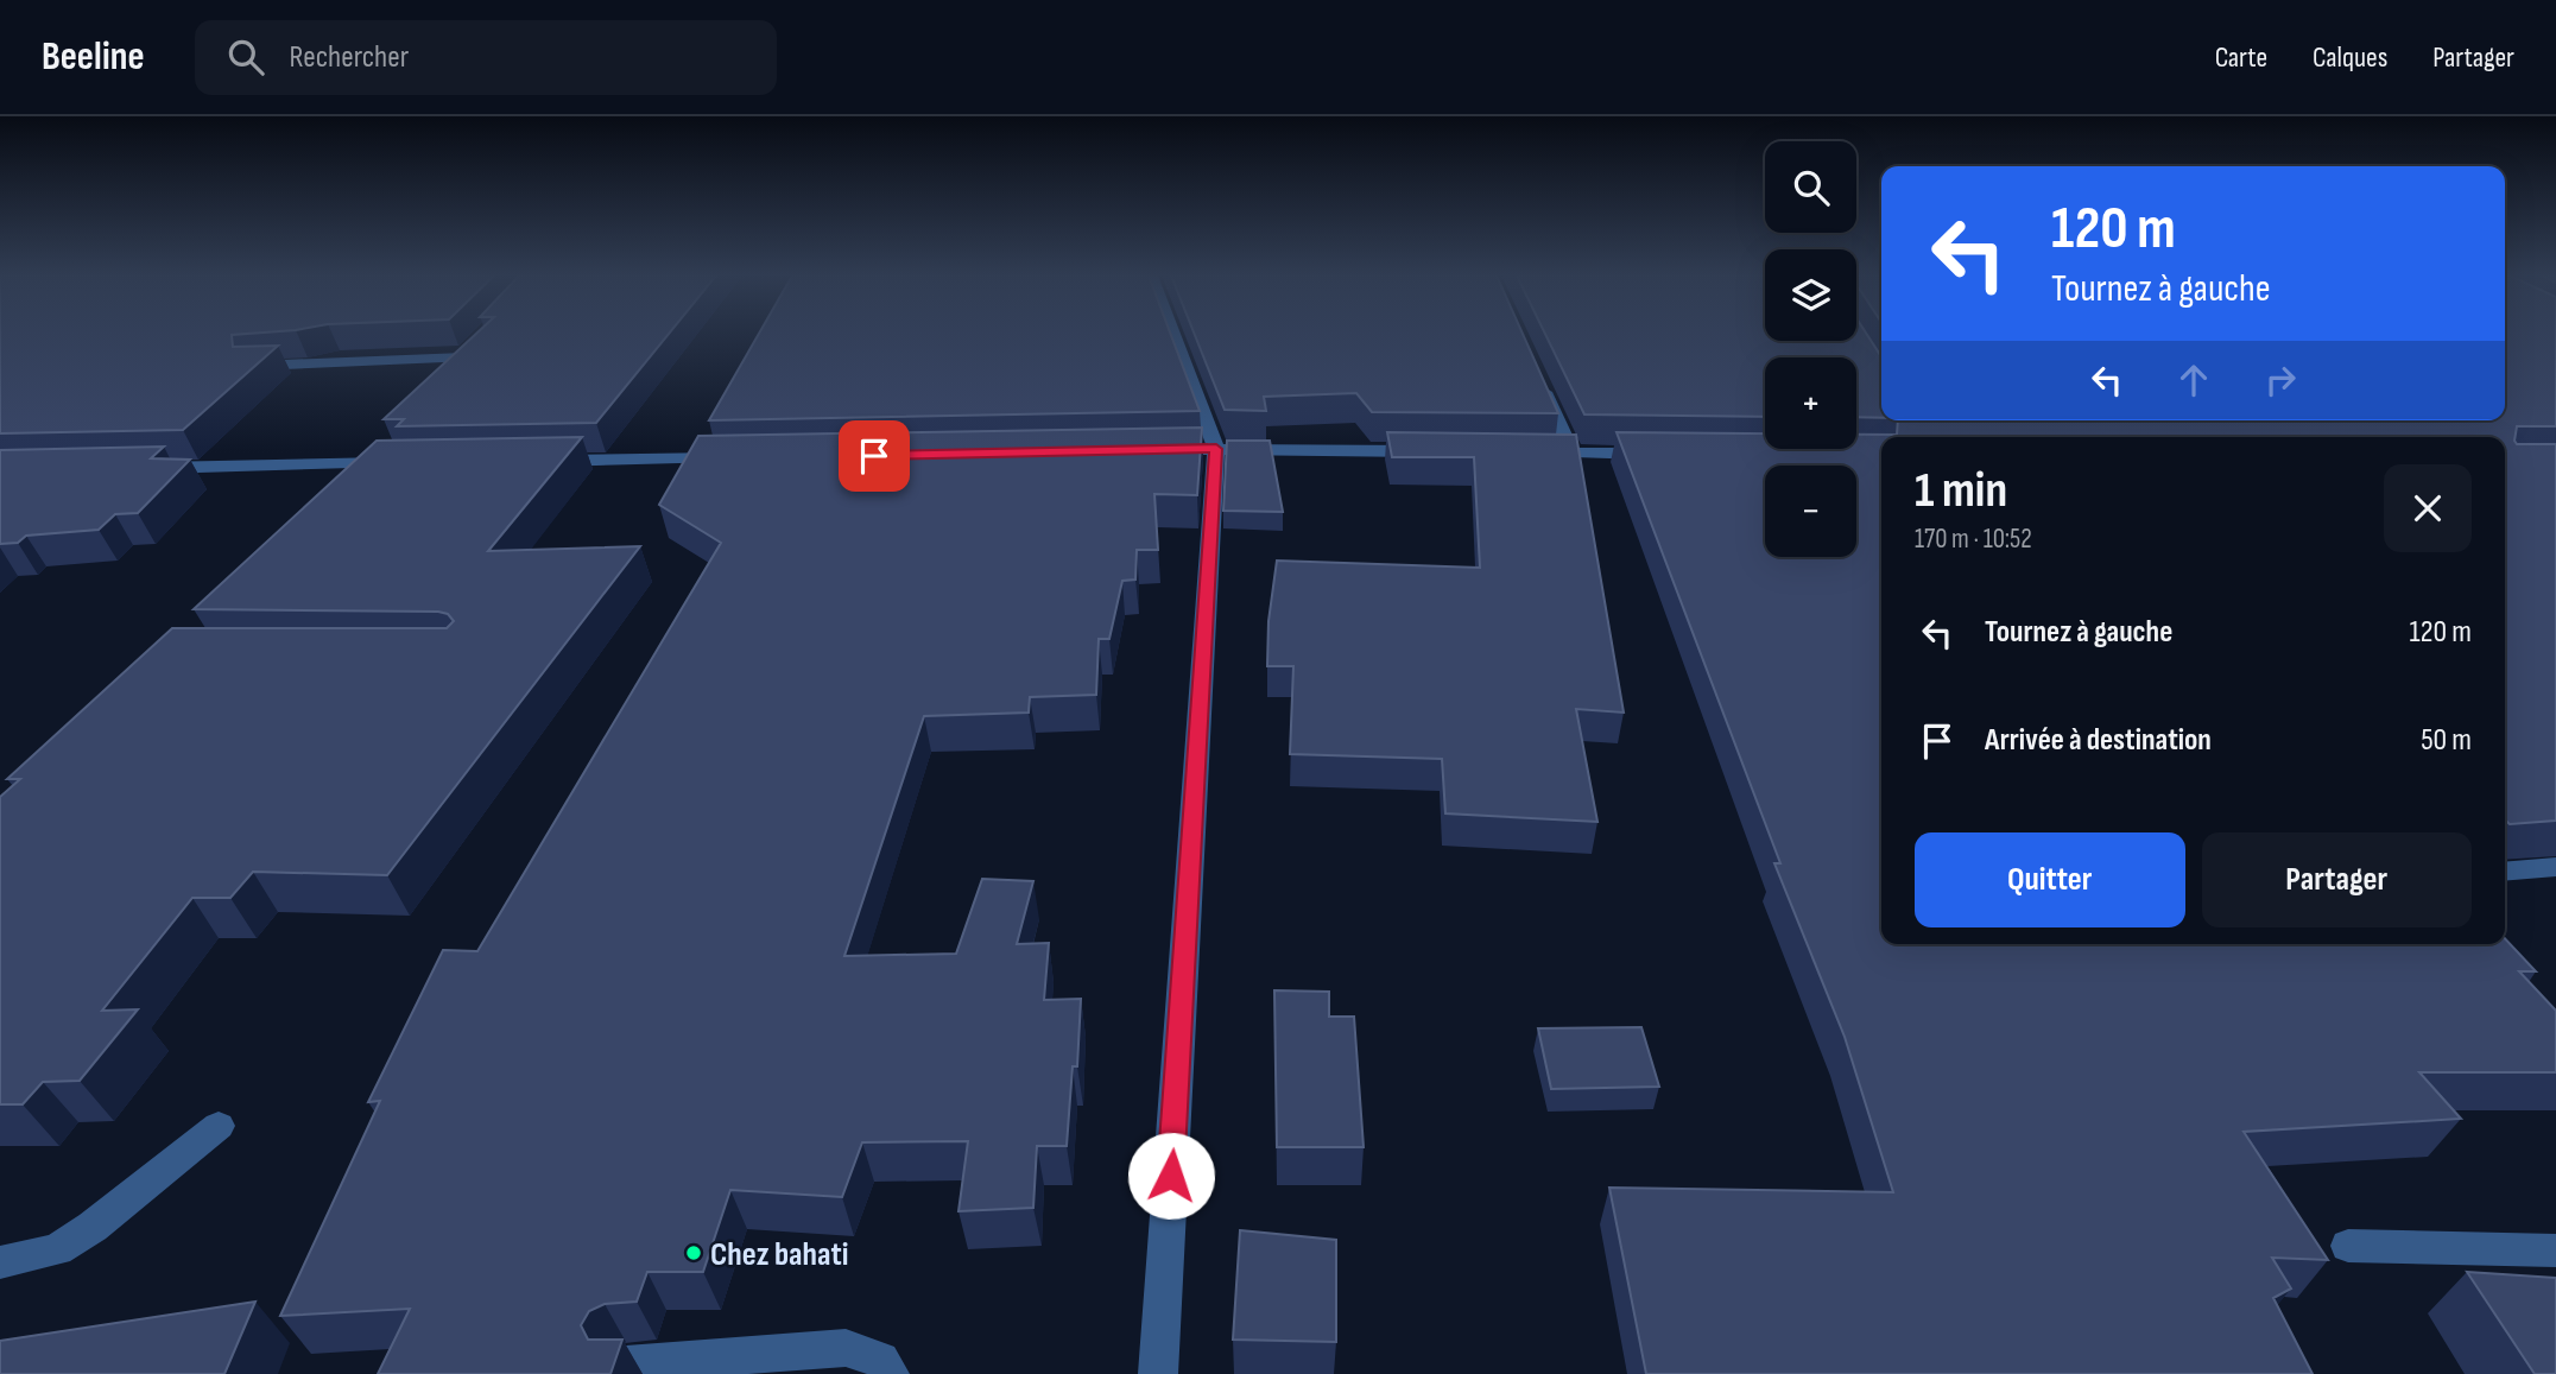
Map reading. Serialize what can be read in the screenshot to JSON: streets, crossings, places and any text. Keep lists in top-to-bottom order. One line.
{"places":["Chez bahati"],"page":{"header":"Beeline","search":"Rechercher","nav":["Carte","Calques","Partager"],"map_buttons":["+","−"],"turn":["120 m","Tournez à gauche"],"heading":["1 min","170 m · 10:52"],"list":[{"name":"Tournez à gauche","value":"120 m"},{"name":"Arrivée à destination","value":"50 m"}],"buttons":["Quitter","Partager"]}}
